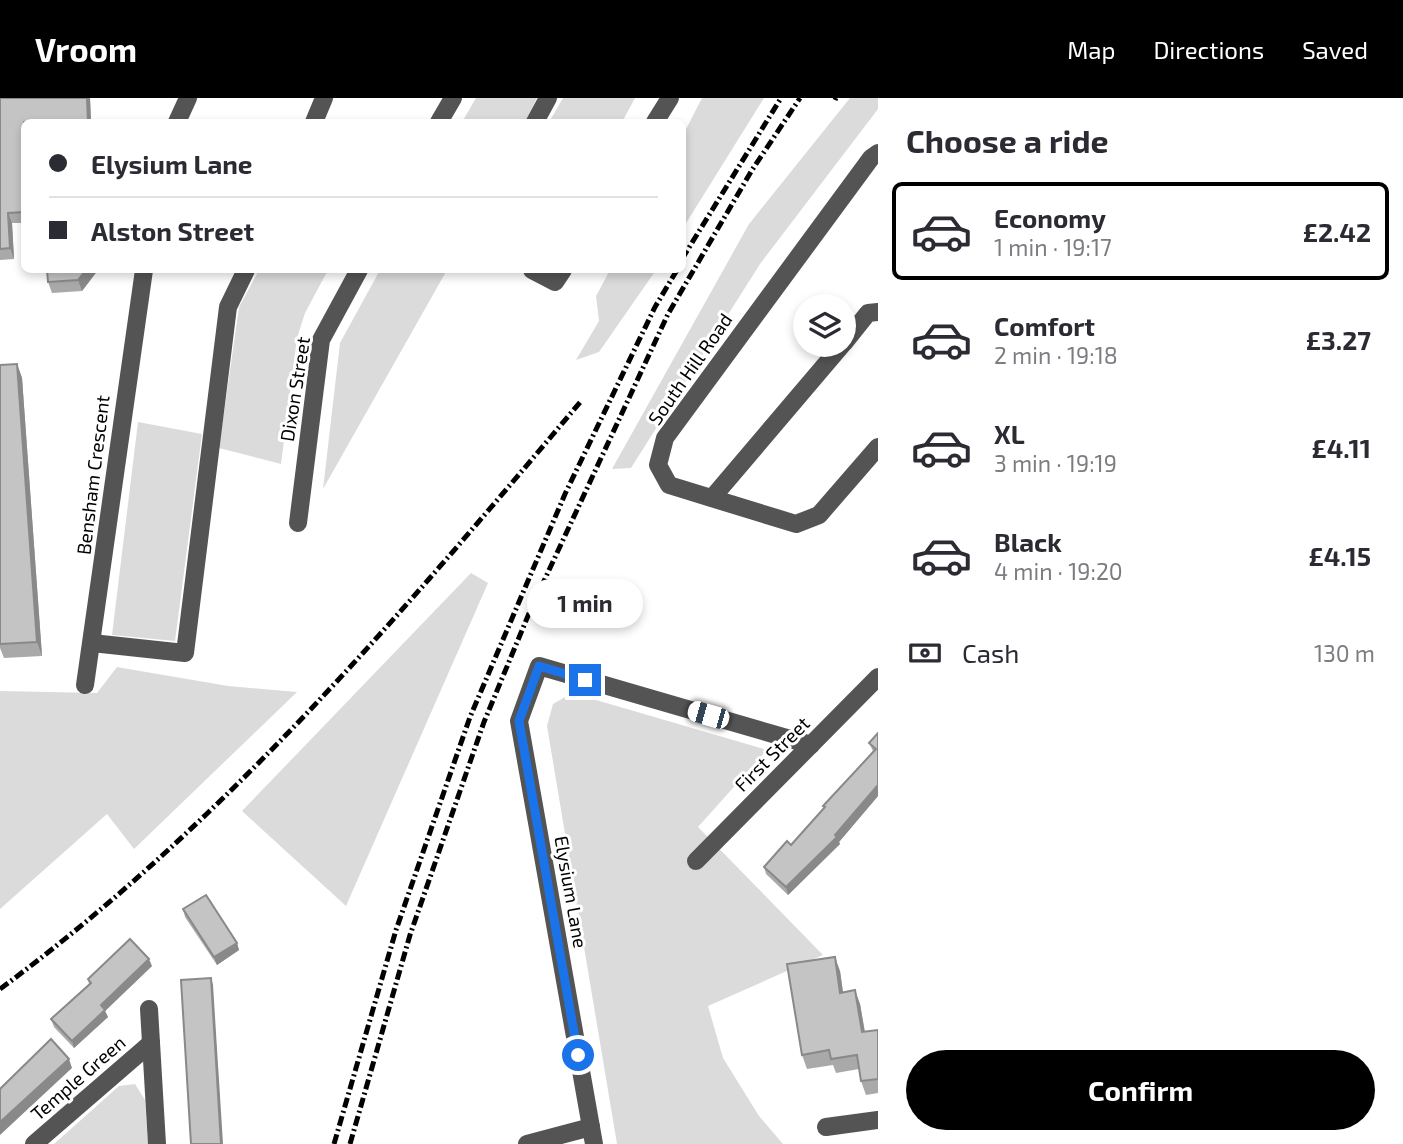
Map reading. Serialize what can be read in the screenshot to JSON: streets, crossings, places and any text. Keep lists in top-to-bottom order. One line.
{"streets":{"street":["South Hill Road","Dixon Street","Bensham Crescent","First Street","Elysium Lane","Temple Green"]},"crossings":[["First Street","Elysium Lane"]],"page":{"header":"Vroom","nav":["Map","Directions","Saved"],"heading":"Choose a ride","banner":["Elysium Lane","Alston Street"],"list":[{"name":"Economy","note":"1 min · 19:17","value":"£2.42"},{"name":"Comfort","note":"2 min · 19:18","value":"£3.27"},{"name":"XL","note":"3 min · 19:19","value":"£4.11"},{"name":"Black","note":"4 min · 19:20","value":"£4.15"}],"bubble":"1 min","pay":["Cash","130 m"],"buttons":"Confirm"}}
